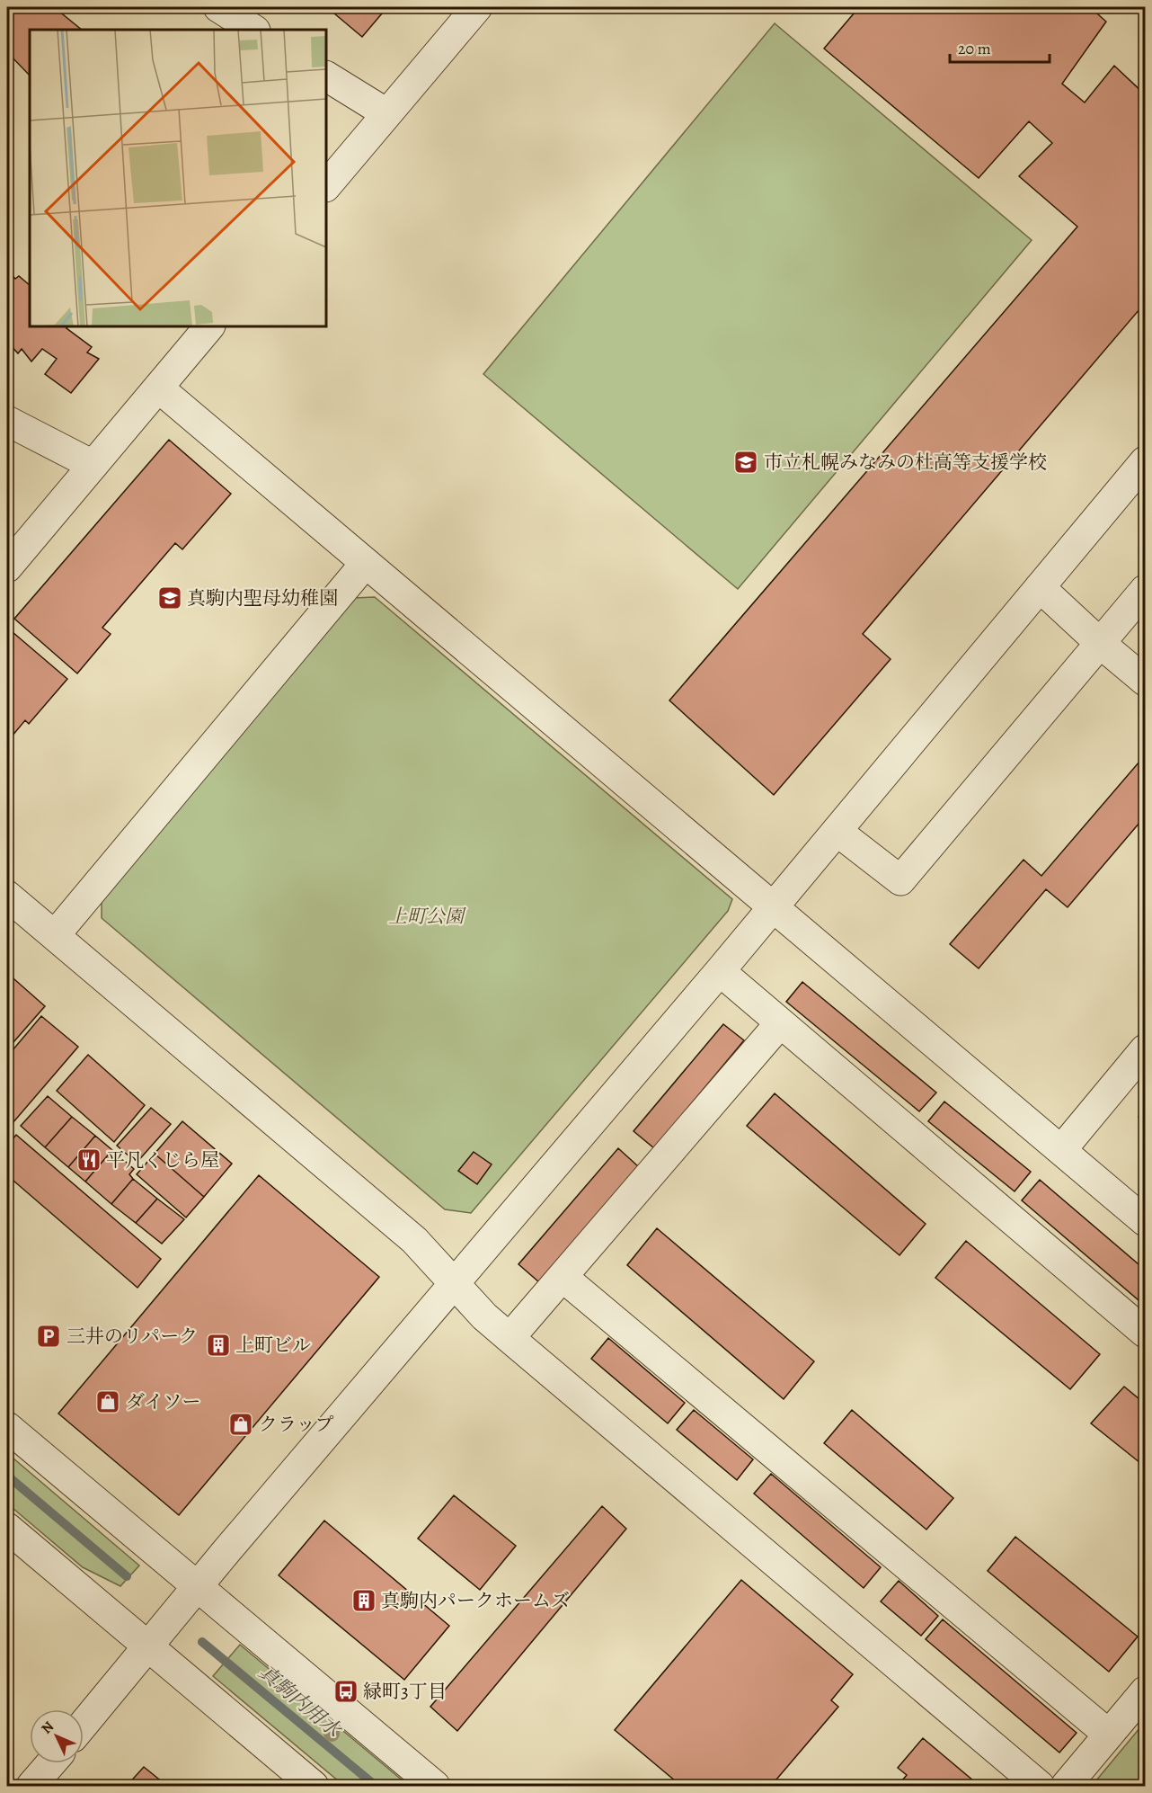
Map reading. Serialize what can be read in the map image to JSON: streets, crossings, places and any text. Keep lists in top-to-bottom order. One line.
{"water":["真駒内用水"],"parks":["上町公園"],"places":{"school or university":["市立札幌みなみの杜高等支援学校","真駒内聖母幼稚園"],"restaurant":["平凡くじら屋"],"parking":["三井のリパーク"],"building":["上町ビル","真駒内パークホームズ"],"shop":["ダイソー","クラップ"],"bus stop":["緑町3丁目"]},"scale_bar":"20 m","north":"top left"}
